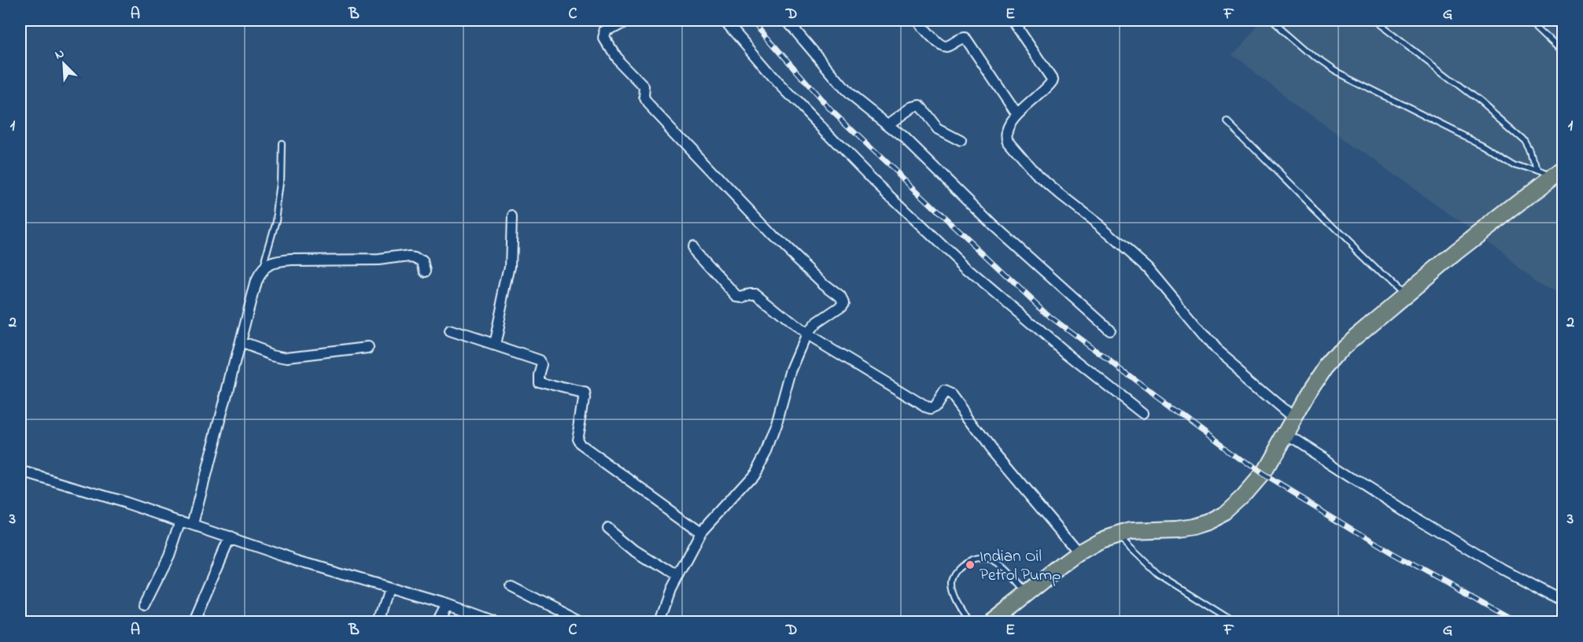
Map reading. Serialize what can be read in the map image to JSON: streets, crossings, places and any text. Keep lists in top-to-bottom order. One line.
{"places":["Indian Oil Petrol Pump"],"north":"top left","grid":{"columns":["A","B","C","D","E","F","G"],"rows":["1","2","3"]}}
